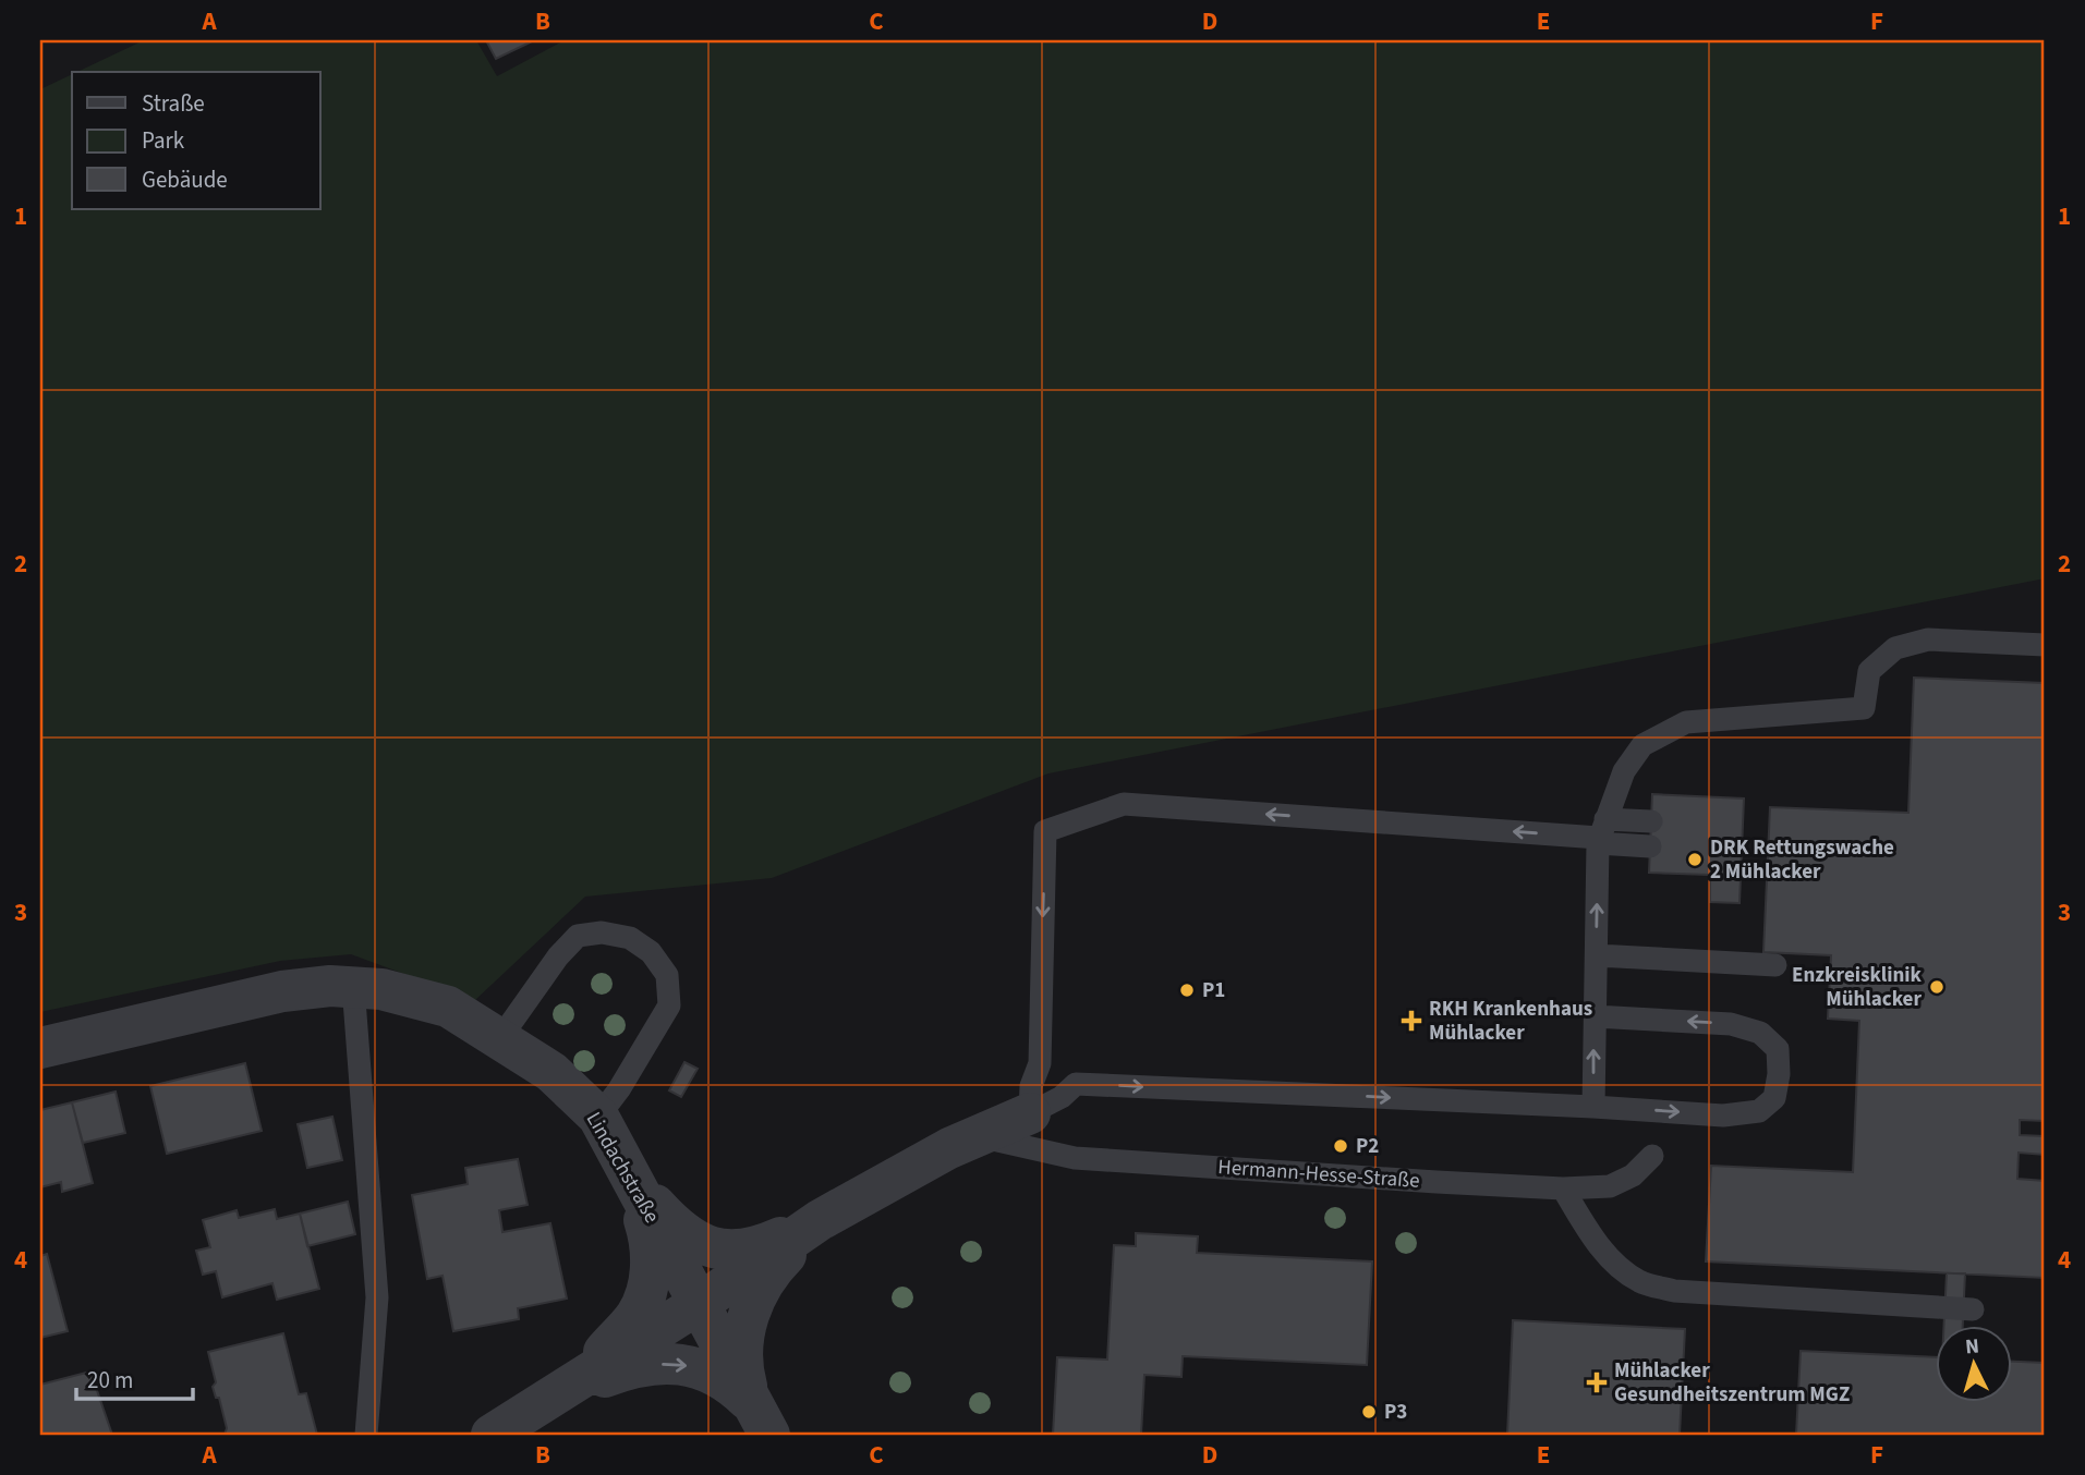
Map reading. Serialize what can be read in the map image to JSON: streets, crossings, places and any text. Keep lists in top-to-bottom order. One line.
{"streets":{"street":["Lindachstraße"],"lane":["Hermann-Hesse-Straße"]},"places":{"other":["DRK Rettungswache 2 Mühlacker","Enzkreisklinik Mühlacker","P1","P2","P3"],"health":["RKH Krankenhaus Mühlacker","Mühlacker Gesundheitszentrum MGZ"]},"legend":["Straße","Park","Gebäude"],"scale_bar":"20 m","north":"top","grid":{"columns":["A","B","C","D","E","F"],"rows":["1","2","3","4"]}}
